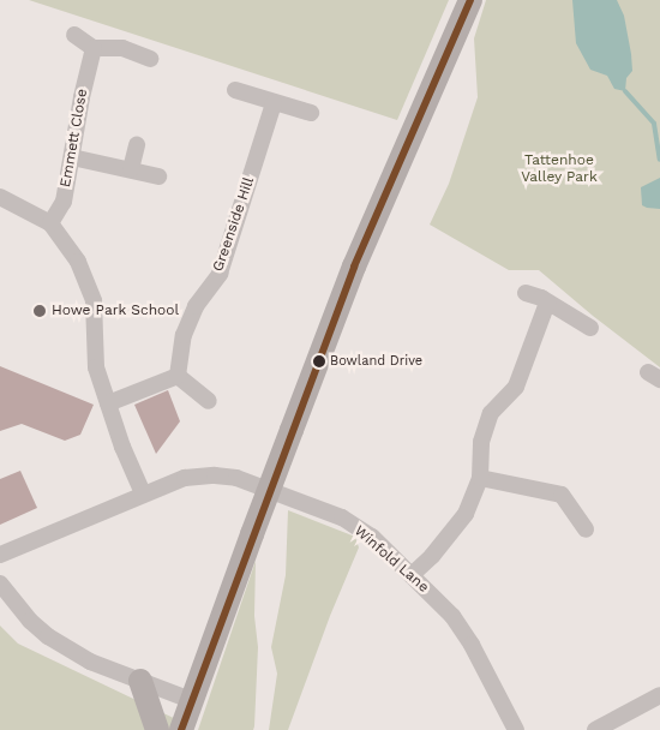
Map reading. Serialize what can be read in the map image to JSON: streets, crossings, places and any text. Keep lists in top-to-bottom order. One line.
{"streets":{"street":["Emmett Close","Greenside Hill","Winfold Lane"]},"parks":["Tattenhoe Valley Park"],"places":["Howe Park School","Bowland Drive"]}
